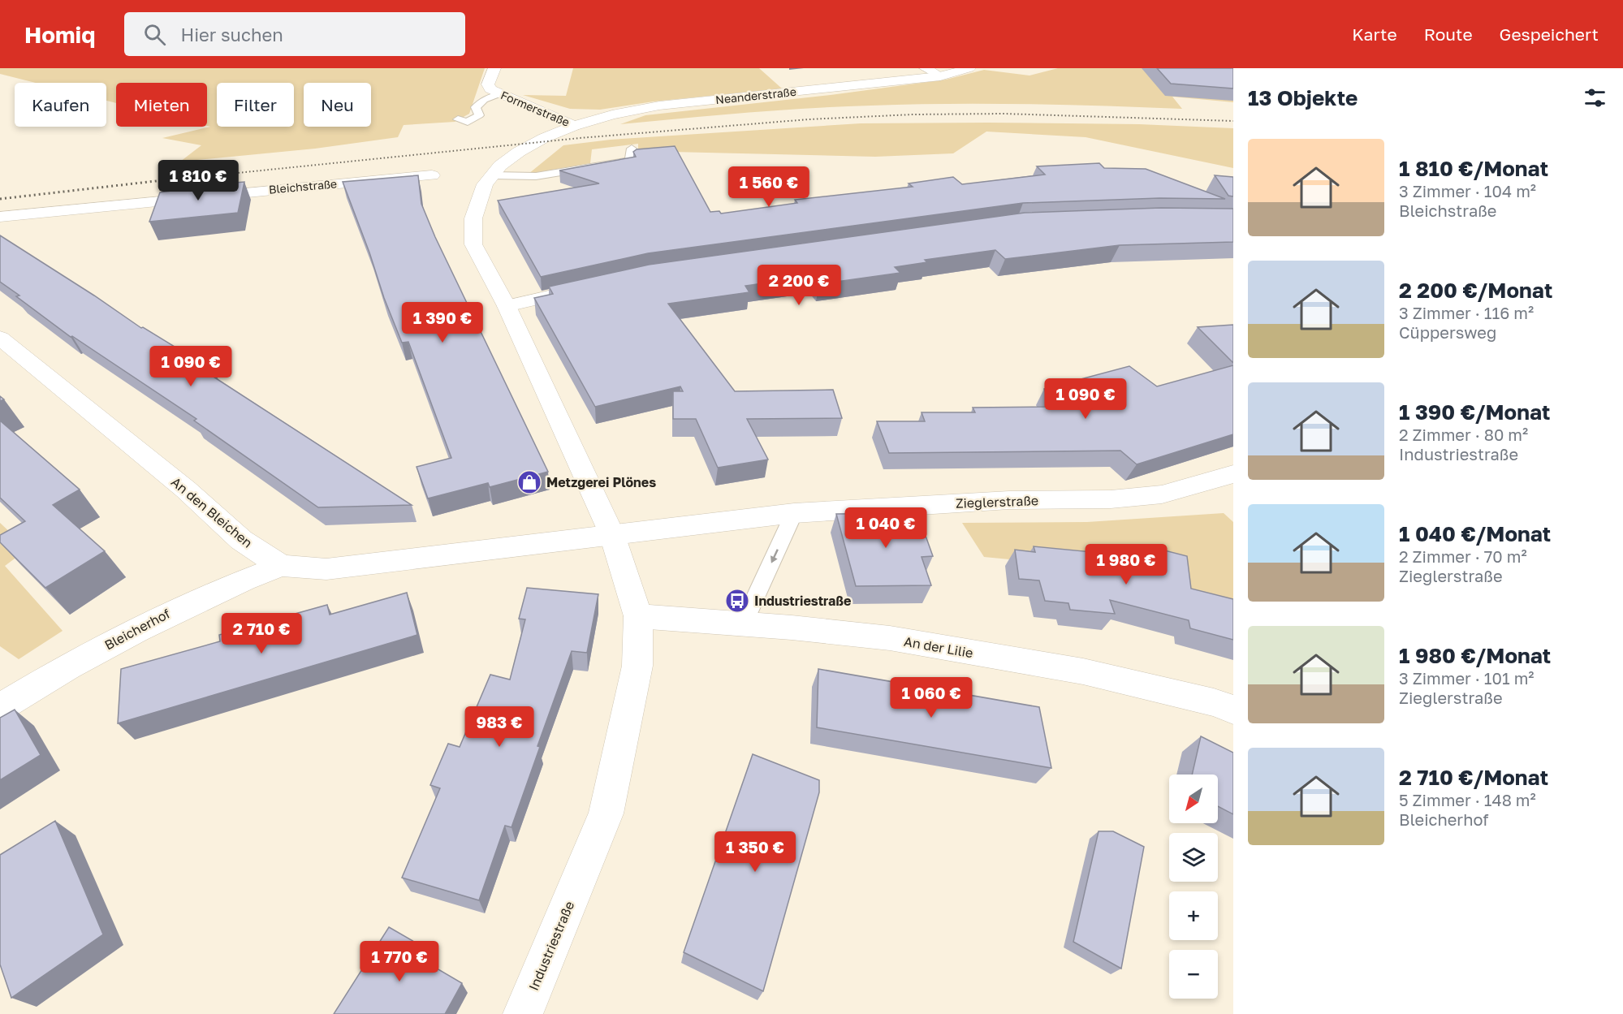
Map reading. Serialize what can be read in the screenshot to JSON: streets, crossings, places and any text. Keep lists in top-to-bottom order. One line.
{"streets":{"street":["Neanderstraße","Formerstraße","Bleichstraße","Zieglerstraße","An den Bleichen","Bleicherhof","An der Lilie","Industriestraße"]},"crossings":[["Neanderstraße","Formerstraße"],["Neanderstraße","Industriestraße"],["Formerstraße","Industriestraße"],["Zieglerstraße","An den Bleichen"],["Zieglerstraße","Industriestraße"],["An den Bleichen","Bleicherhof"],["An den Bleichen","Industriestraße"],["An der Lilie","Industriestraße"]],"places":{"shop":["Metzgerei Plönes"],"bus stop":["Industriestraße"]},"north":"bottom left","page":{"header":"Homiq","search":"Hier suchen","nav":["Karte","Route","Gespeichert"],"heading":"13 Objekte","chip":["Kaufen","Mieten","Filter","Neu"],"list":[{"name":"1 810 €/Monat","note":"3 Zimmer · 104 m² · Bleichstraße"},{"name":"2 200 €/Monat","note":"3 Zimmer · 116 m² · Cüppersweg"},{"name":"1 390 €/Monat","note":"2 Zimmer · 80 m² · Industriestraße"},{"name":"1 040 €/Monat","note":"2 Zimmer · 70 m² · Zieglerstraße"},{"name":"1 980 €/Monat","note":"3 Zimmer · 101 m² · Zieglerstraße"},{"name":"2 710 €/Monat","note":"5 Zimmer · 148 m² · Bleicherhof"}],"price":["1 810 €","1 560 €","2 200 €","1 390 €","1 090 €","1 090 €","1 040 €","1 980 €","2 710 €","1 060 €","983 €","1 350 €","1 770 €"],"map_buttons":["+","−"]}}
